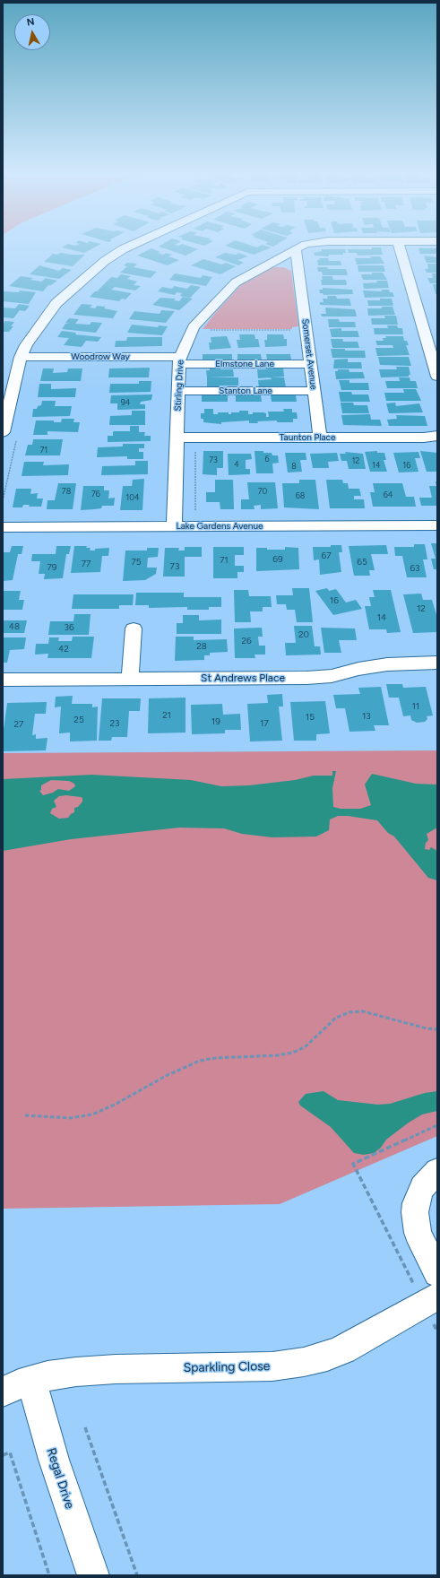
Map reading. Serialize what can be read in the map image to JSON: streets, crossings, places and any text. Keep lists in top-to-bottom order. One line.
{"streets":{"street":["Somerset Avenue","Woodrow Way","Elmstone Lane","Stirling Drive","Stanton Lane","Taunton Place","Lake Gardens Avenue","St Andrews Place","Sparkling Close","Regal Drive"]},"crossings":[["Somerset Avenue","Elmstone Lane"],["Somerset Avenue","Stirling Drive"],["Somerset Avenue","Stanton Lane"],["Somerset Avenue","Taunton Place"],["Woodrow Way","Elmstone Lane"],["Woodrow Way","Stirling Drive"],["Elmstone Lane","Stirling Drive"],["Stirling Drive","Stanton Lane"],["Stirling Drive","Taunton Place"],["Stirling Drive","Lake Gardens Avenue"],["Sparkling Close","Regal Drive"]],"house_numbers":["94","71","6","73","12","4","14","16","8","78","70","76","64","68","104","67","69","71","75","65","77","73","79","63","16","12","14","48","36","20","26","28","42","11","21","13","15","25","19","23","17","27"],"north":"top"}
